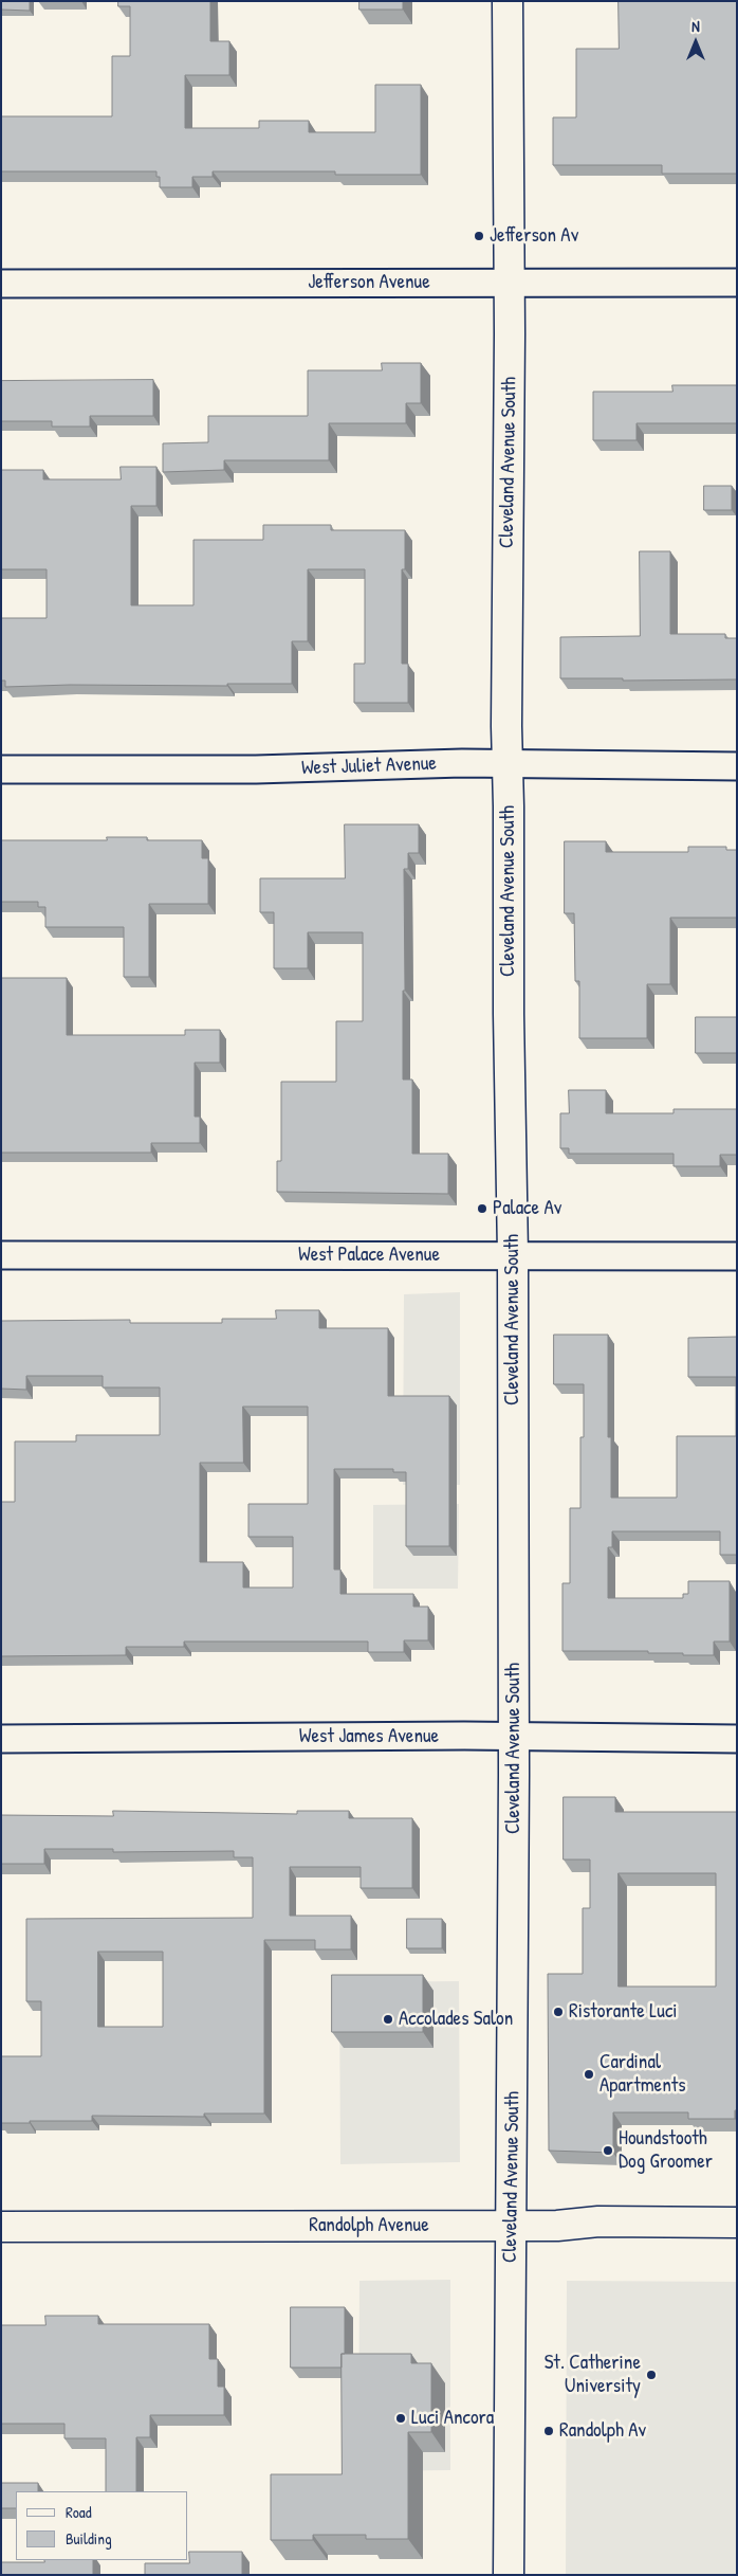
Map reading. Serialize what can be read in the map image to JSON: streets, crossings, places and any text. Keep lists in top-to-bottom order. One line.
{"streets":{"street":["Jefferson Avenue","Cleveland Avenue South","West Juliet Avenue","West Palace Avenue","West James Avenue","Randolph Avenue"]},"crossings":[["Jefferson Avenue","Cleveland Avenue South"],["Cleveland Avenue South","West Juliet Avenue"],["Cleveland Avenue South","West Palace Avenue"],["Cleveland Avenue South","West James Avenue"],["Cleveland Avenue South","Randolph Avenue"]],"places":["Jefferson Av","Palace Av","Ristorante Luci","Accolades Salon","Cardinal Apartments","Houndstooth Dog Groomer","St. Catherine University","Luci Ancora","Randolph Av"],"legend":["Road","Building"],"north":"top"}
